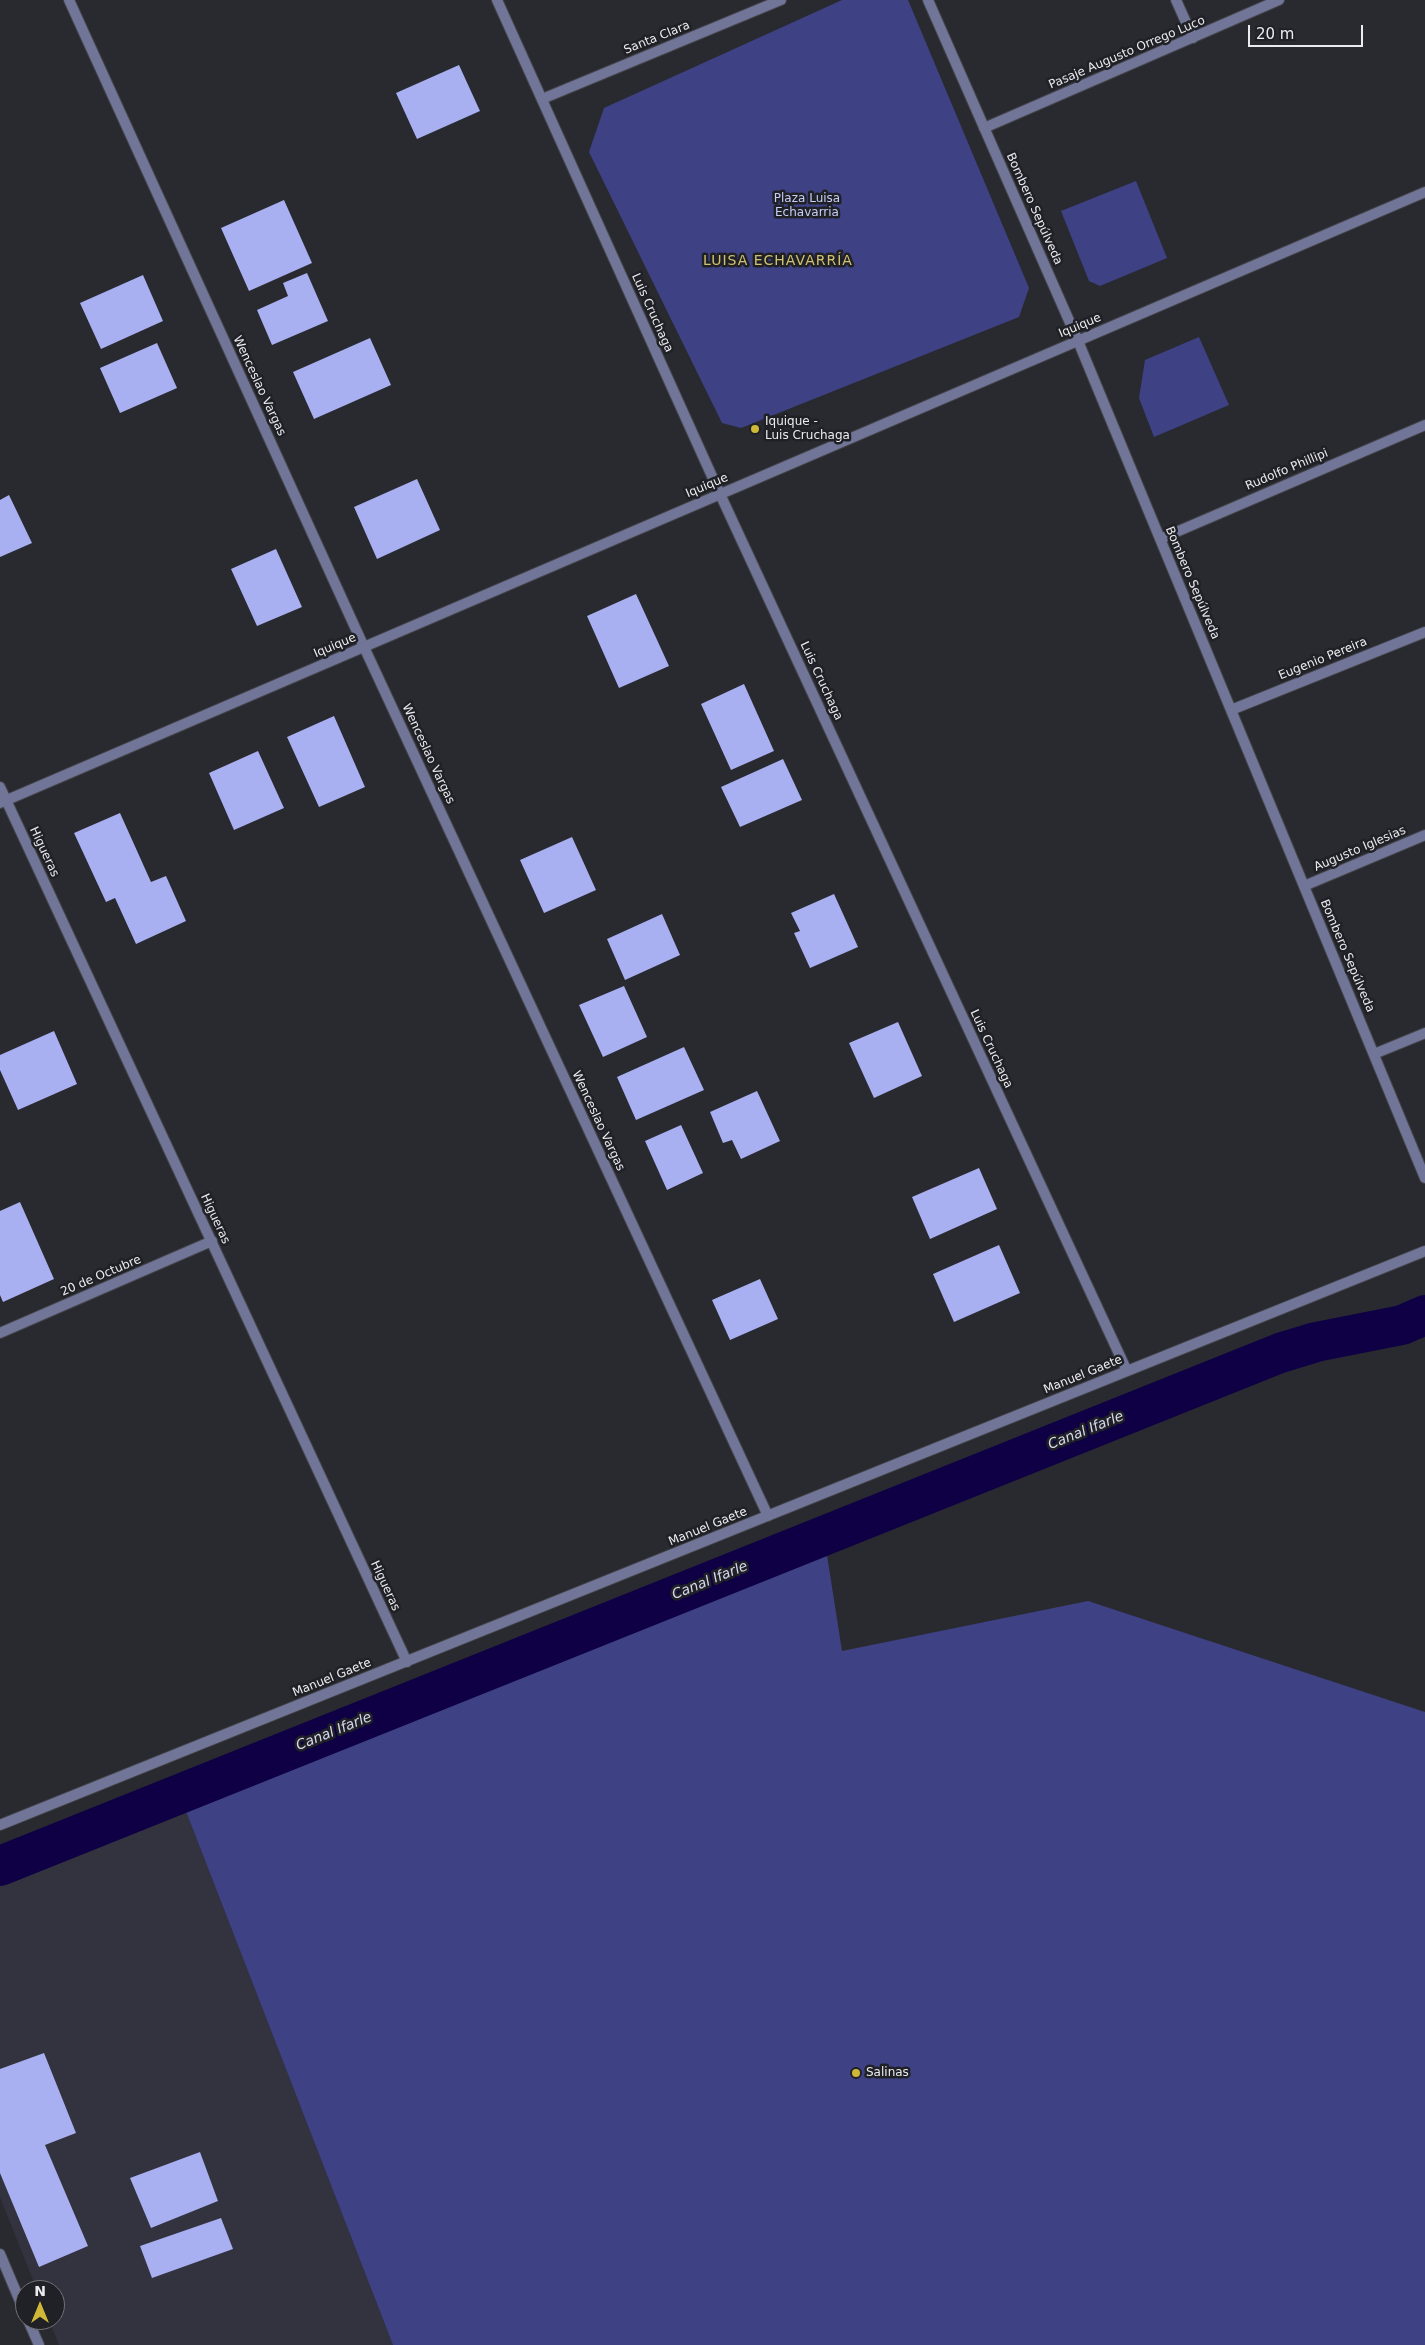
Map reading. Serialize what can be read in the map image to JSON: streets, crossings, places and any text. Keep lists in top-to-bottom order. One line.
{"streets":{"street":["Santa Clara","Pasaje Augusto Orrego Luco","Bombero Sepúlveda","Luis Cruchaga","Iquique","Wenceslao Vargas","Rudolfo Phillipi","Eugenio Pereira","Augusto Iglesias","Higueras","20 de Octubre","Manuel Gaete"]},"crossings":[["Santa Clara","Luis Cruchaga"],["Pasaje Augusto Orrego Luco","Bombero Sepúlveda"],["Bombero Sepúlveda","Iquique"],["Bombero Sepúlveda","Rudolfo Phillipi"],["Bombero Sepúlveda","Eugenio Pereira"],["Bombero Sepúlveda","Augusto Iglesias"],["Luis Cruchaga","Iquique"],["Luis Cruchaga","Manuel Gaete"],["Iquique","Wenceslao Vargas"],["Iquique","Higueras"],["Wenceslao Vargas","Manuel Gaete"],["Higueras","20 de Octubre"],["Higueras","Manuel Gaete"]],"districts":["LUISA ECHAVARRÍA"],"water":["Canal Ifarle"],"parks":["Plaza Luisa Echavarria"],"places":["Iquique - Luis Cruchaga","Salinas"],"scale_bar":"20 m","north":"top"}
